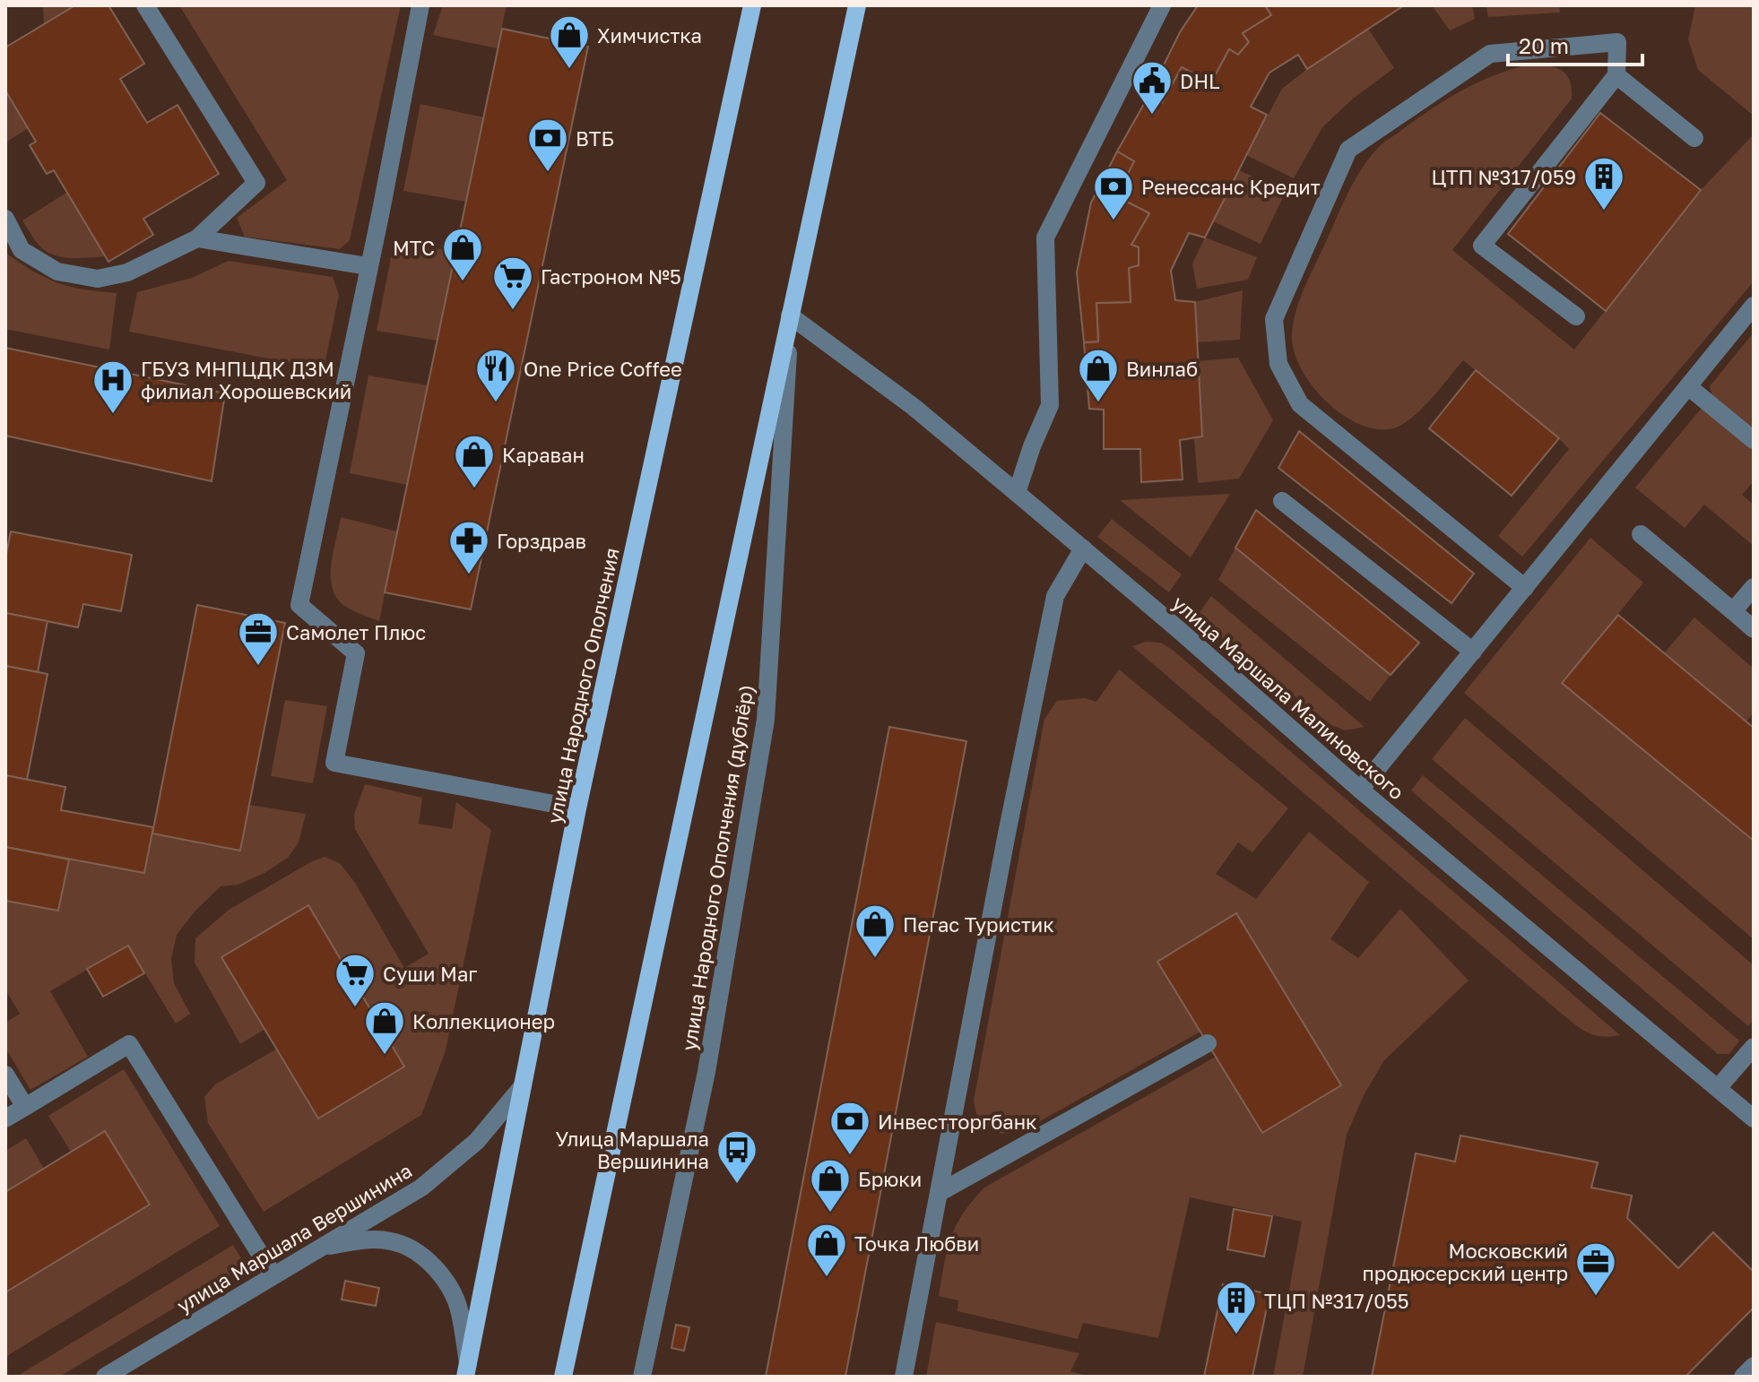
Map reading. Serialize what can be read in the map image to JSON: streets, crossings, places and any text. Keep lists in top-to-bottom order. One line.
{"streets":{"main road":["улица Народного Ополчения"],"street":["улица Маршала Малиновского","улица Народного Ополчения (дублёр)","улица Маршала Вершинина"]},"crossings":[["улица Народного Ополчения","улица Маршала Вершинина"],["улица Маршала Малиновского","улица Народного Ополчения (дублёр)"]],"places":{"shop":["Химчистка","МТС","Винлаб","Караван","Пегас Туристик","Коллекционер","Брюки","Точка Любви"],"public building":["DHL"],"bank":["ВТБ","Ренессанс Кредит","Инвестторгбанк"],"building":["ЦТП №317/059","ТЦП №317/055"],"supermarket":["Гастроном №5","Cуши Маг"],"restaurant":["One Price Coffee"],"hospital":["ГБУЗ МНПЦДК ДЗМ филиал Хорошевский"],"pharmacy":["Горздрав"],"office":["Самолет Плюс","Московский продюсерский центр"],"bus stop":["Улица Маршала Вершинина"]},"scale_bar":"20 m"}
